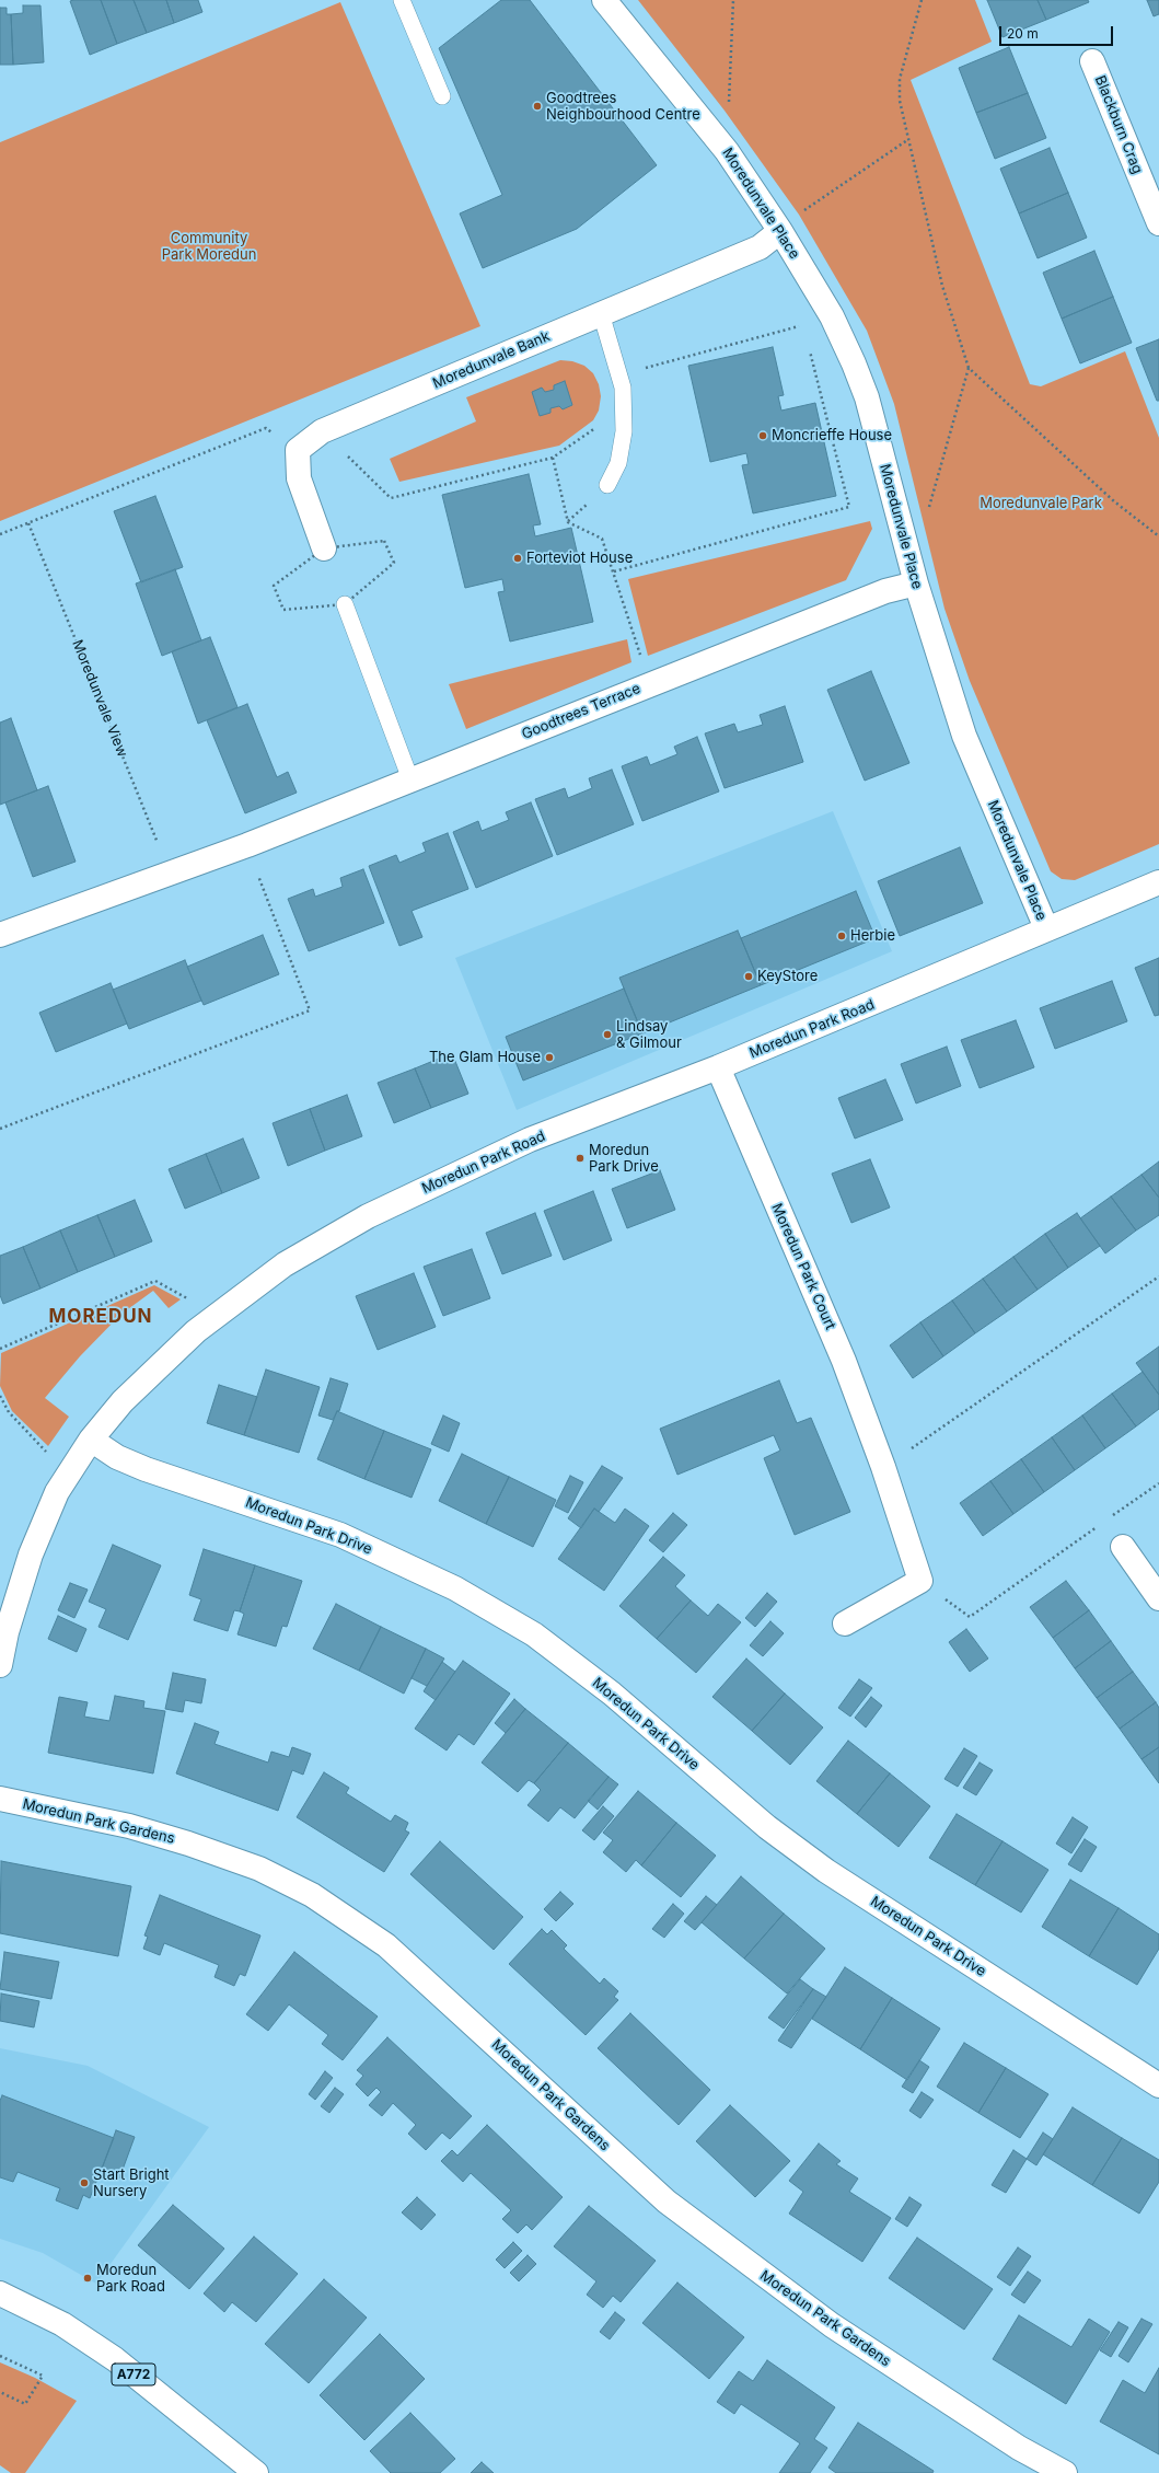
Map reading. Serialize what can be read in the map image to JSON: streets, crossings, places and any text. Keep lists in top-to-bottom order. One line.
{"streets":{"street":["Blackburn Crag","Moredunvale Place","Moredunvale Bank","Goodtrees Terrace","Moredun Park Road","Moredun Park Court","Moredun Park Drive","Moredun Park Gardens","A772"],"path":["Moredunvale View"]},"crossings":[["Moredunvale Place","Moredunvale Bank"],["Moredunvale Place","Goodtrees Terrace"],["Moredunvale Place","Moredun Park Road"],["Moredunvale View","Goodtrees Terrace"],["Moredun Park Road","Moredun Park Court"],["Moredun Park Road","Moredun Park Drive"]],"districts":["MOREDUN"],"parks":["Community Park Moredun","Moredunvale Park"],"places":["Goodtrees Neighbourhood Centre","Moncrieffe House","Forteviot House","Herbie","KeyStore","Lindsay & Gilmour","The Glam House","Moredun Park Drive","Start Bright Nursery","Moredun Park Road"],"scale_bar":"20 m"}
